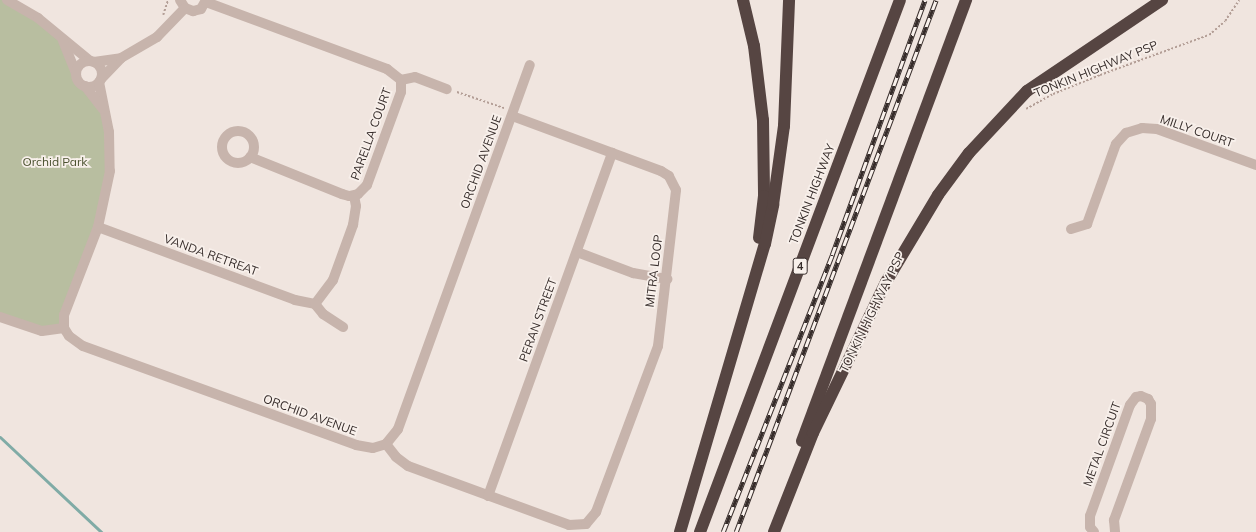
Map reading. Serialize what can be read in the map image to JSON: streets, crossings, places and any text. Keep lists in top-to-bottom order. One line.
{"streets":{"highway":["TONKIN HIGHWAY","4"],"street":["MILLY COURT","PARELLA COURT","ORCHID AVENUE","VANDA RETREAT","MITRA LOOP","PERAN STREET","METAL CIRCUIT"],"path":["TONKIN HIGHWAY PSP"]},"crossings":[["ORCHID AVENUE","MITRA LOOP"],["MITRA LOOP","PERAN STREET"]],"parks":["Orchid Park"]}
